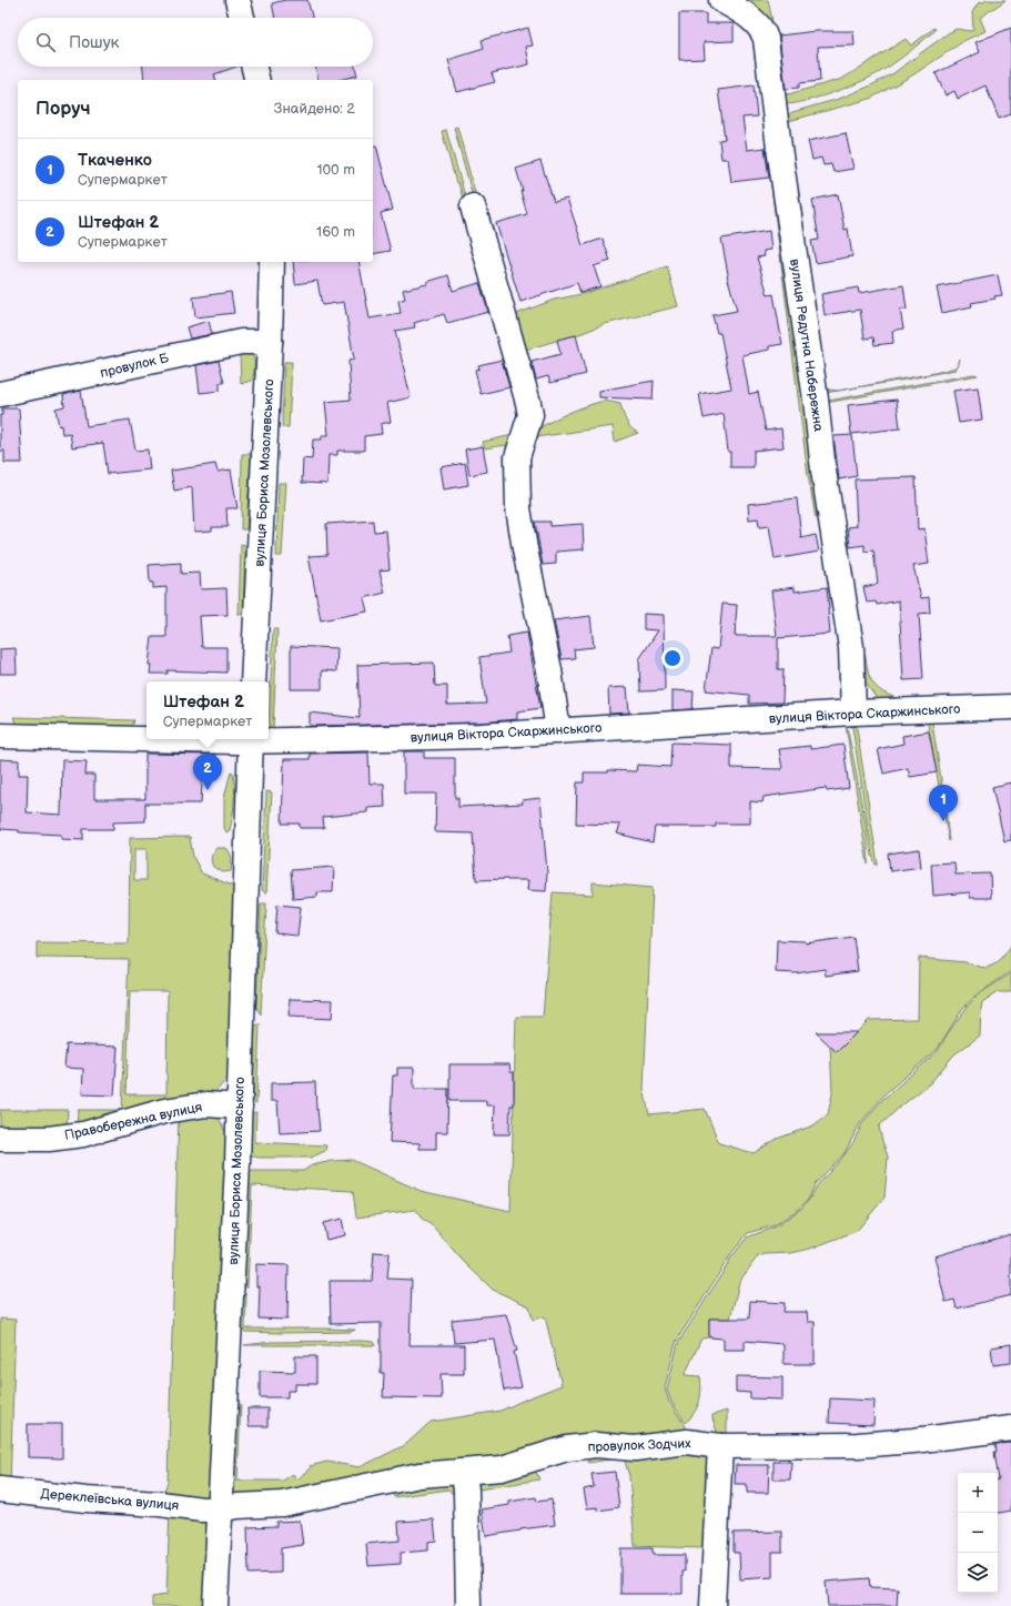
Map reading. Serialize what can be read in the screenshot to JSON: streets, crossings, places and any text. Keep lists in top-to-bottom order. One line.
{"streets":{"street":["вулиця Редутна Набережна","провулок Б","вулиця Бориса Мозолевського","вулиця Віктора Скаржинського","Правобережна вулиця","провулок Зодчих","Дереклеївська вулиця"]},"crossings":[["вулиця Редутна Набережна","вулиця Віктора Скаржинського"],["провулок Б","вулиця Бориса Мозолевського"],["вулиця Бориса Мозолевського","Правобережна вулиця"],["вулиця Бориса Мозолевського","провулок Зодчих"],["вулиця Бориса Мозолевського","Дереклеївська вулиця"],["провулок Зодчих","Дереклеївська вулиця"]],"page":{"search":"Пошук","heading":["Поруч","Знайдено: 2"],"list":[{"mark":"1","name":"Ткаченко","note":"Супермаркет","value":"100 m"},{"mark":"2","name":"Штефан 2","note":"Супермаркет","value":"160 m"}],"popup":["Штефан 2","Супермаркет"],"pins":["2","1"],"map_buttons":["+","−"]}}
